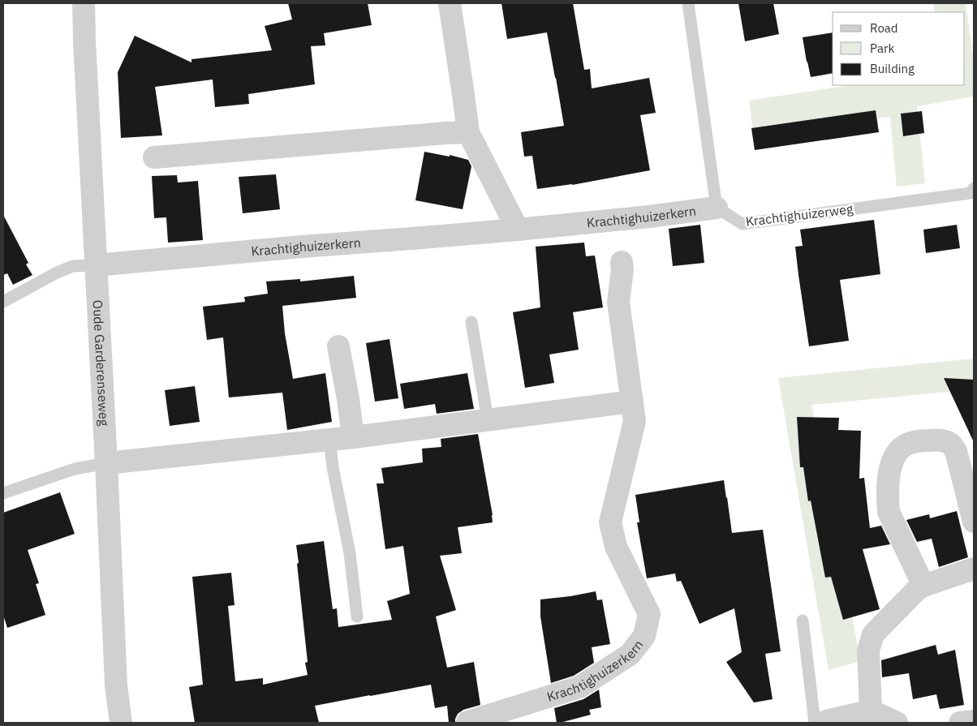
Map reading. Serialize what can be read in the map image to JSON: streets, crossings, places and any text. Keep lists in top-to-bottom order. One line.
{"streets":{"street":["Krachtighuizerkern","Oude Garderenseweg"],"lane":["Krachtighuizerweg"]},"crossings":[["Krachtighuizerweg","Krachtighuizerkern"],["Krachtighuizerkern","Oude Garderenseweg"]],"legend":["Road","Park","Building"]}
